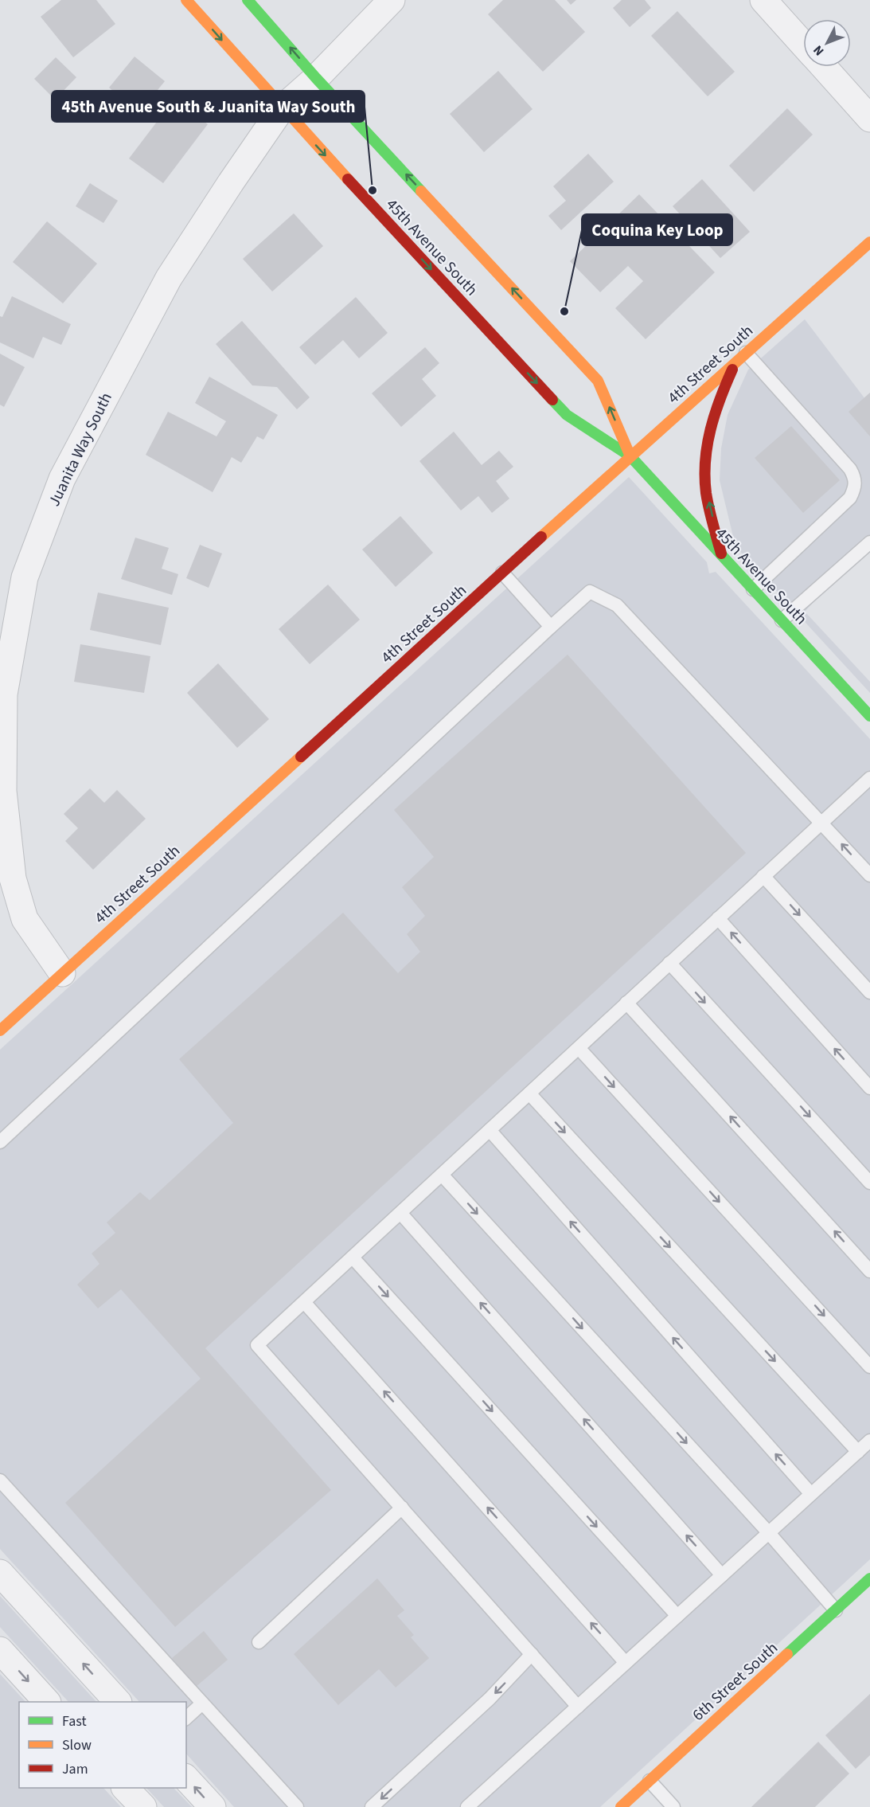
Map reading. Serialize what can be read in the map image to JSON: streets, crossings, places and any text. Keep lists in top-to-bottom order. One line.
{"streets":{"street":["45th Avenue South","4th Street South","Juanita Way South","6th Street South"]},"crossings":[["45th Avenue South","4th Street South"],["45th Avenue South","Juanita Way South"],["4th Street South","Juanita Way South"]],"places":["45th Avenue South & Juanita Way South","Coquina Key Loop"],"legend":["Fast","Slow","Jam"],"north":"bottom left"}
